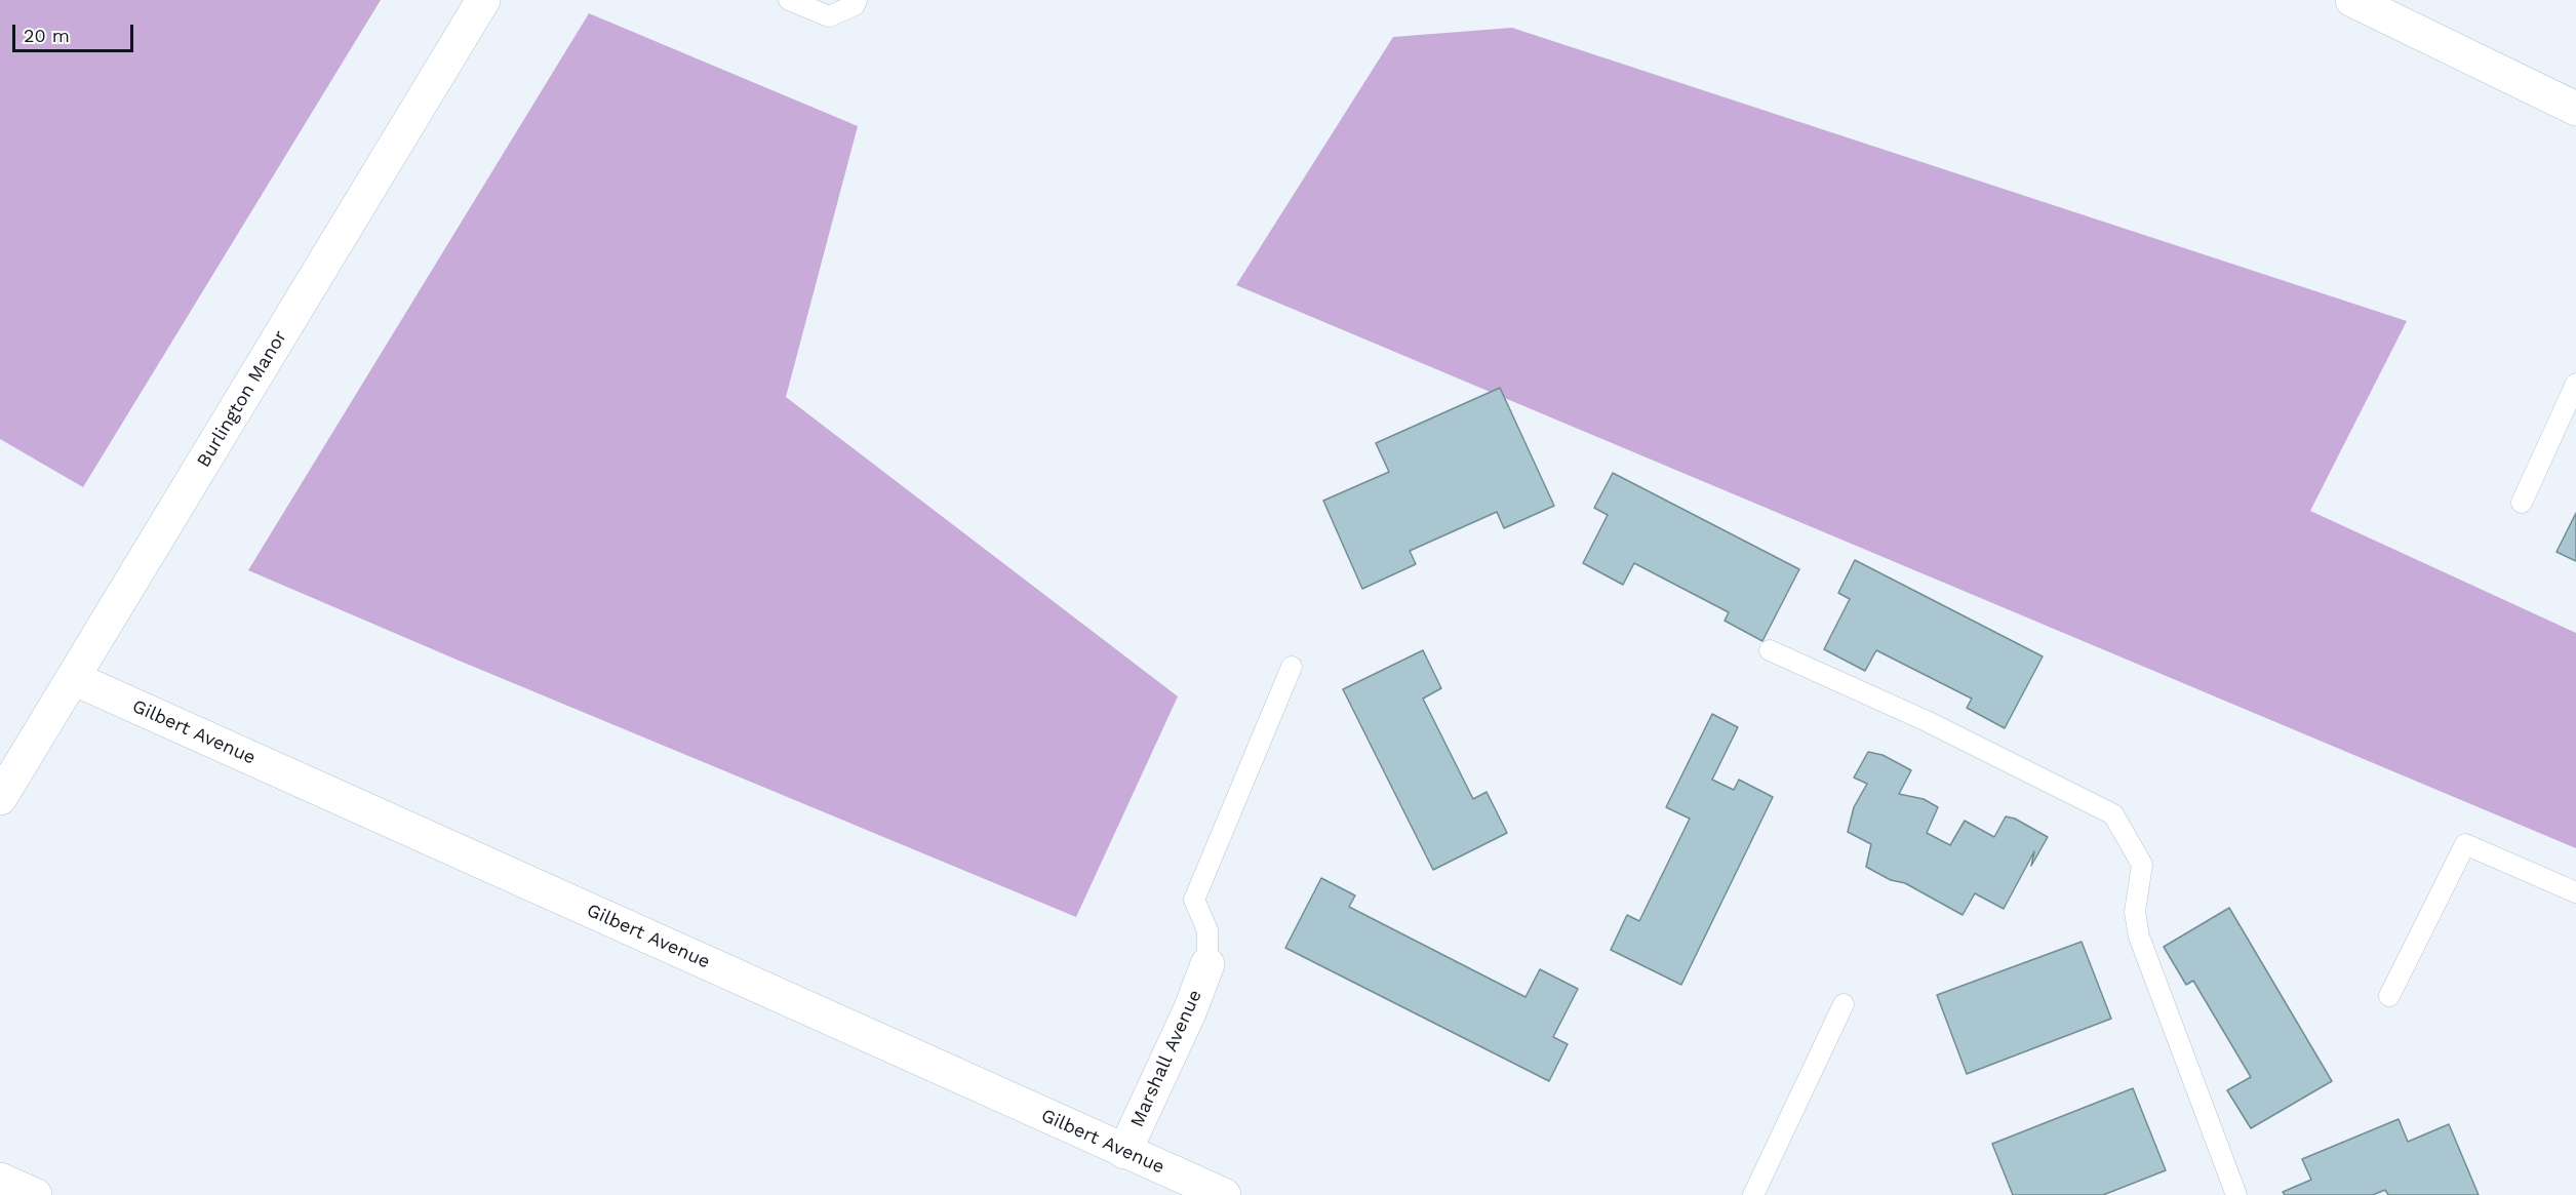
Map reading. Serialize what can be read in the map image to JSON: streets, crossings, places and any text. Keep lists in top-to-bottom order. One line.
{"streets":{"street":["Burlington Manor","Gilbert Avenue","Marshall Avenue"]},"crossings":[["Burlington Manor","Gilbert Avenue"],["Gilbert Avenue","Marshall Avenue"]],"scale_bar":"20 m"}
